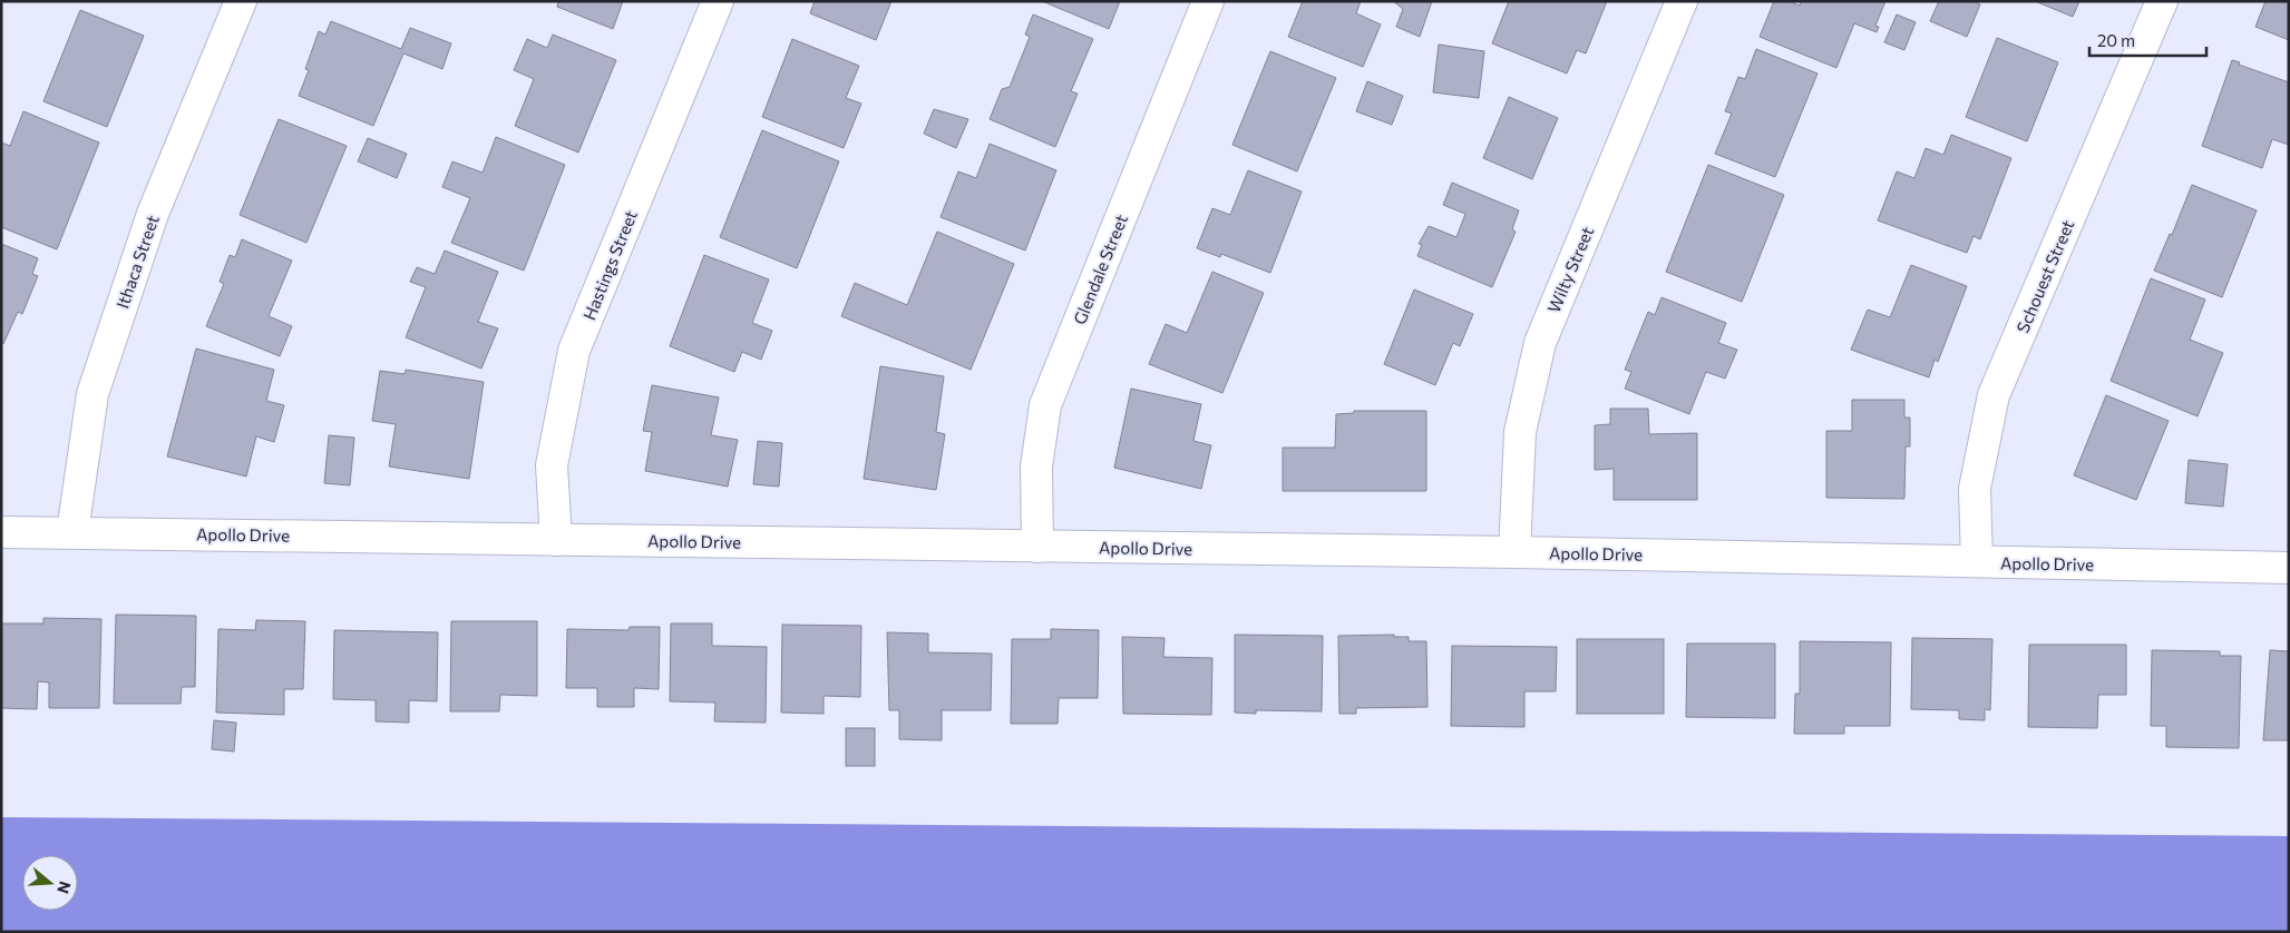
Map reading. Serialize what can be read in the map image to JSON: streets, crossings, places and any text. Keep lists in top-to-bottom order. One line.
{"streets":{"street":["Ithaca Street","Hastings Street","Glendale Street","Wilty Street","Schouest Street","Apollo Drive"]},"crossings":[["Ithaca Street","Apollo Drive"],["Hastings Street","Apollo Drive"],["Glendale Street","Apollo Drive"],["Wilty Street","Apollo Drive"],["Schouest Street","Apollo Drive"]],"scale_bar":"20 m","north":"right"}
